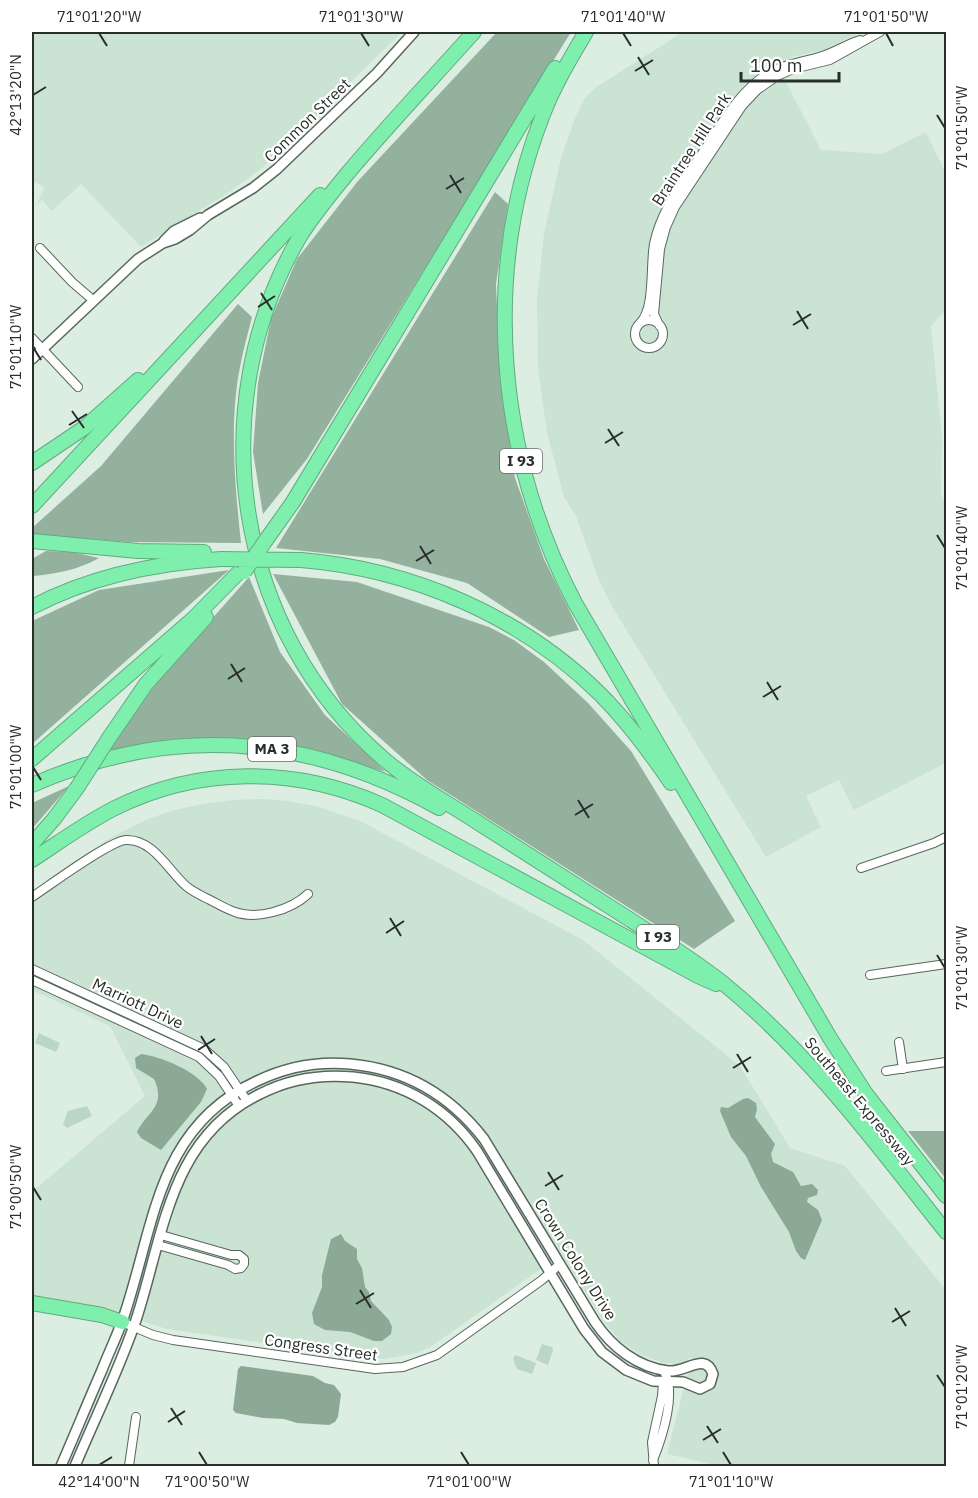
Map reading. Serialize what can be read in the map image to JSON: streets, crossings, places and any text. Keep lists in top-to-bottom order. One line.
{"streets":{"highway":["I 93","MA 3","Southeast Expressway"],"street":["Common Street","Braintree Hill Park","Marriott Drive","Crown Colony Drive","Congress Street"]},"crossings":[["I 93","MA 3"],["I 93","Southeast Expressway"],["MA 3","Southeast Expressway"],["Marriott Drive","Crown Colony Drive"],["Crown Colony Drive","Congress Street"]],"scale_bar":"100 m","coordinates":["71°01'20\"W","71°01'30\"W","71°01'40\"W","71°01'50\"W","42°13'20\"N","71°01'10\"W","71°01'00\"W","71°00'50\"W","42°14'00\"N"]}
